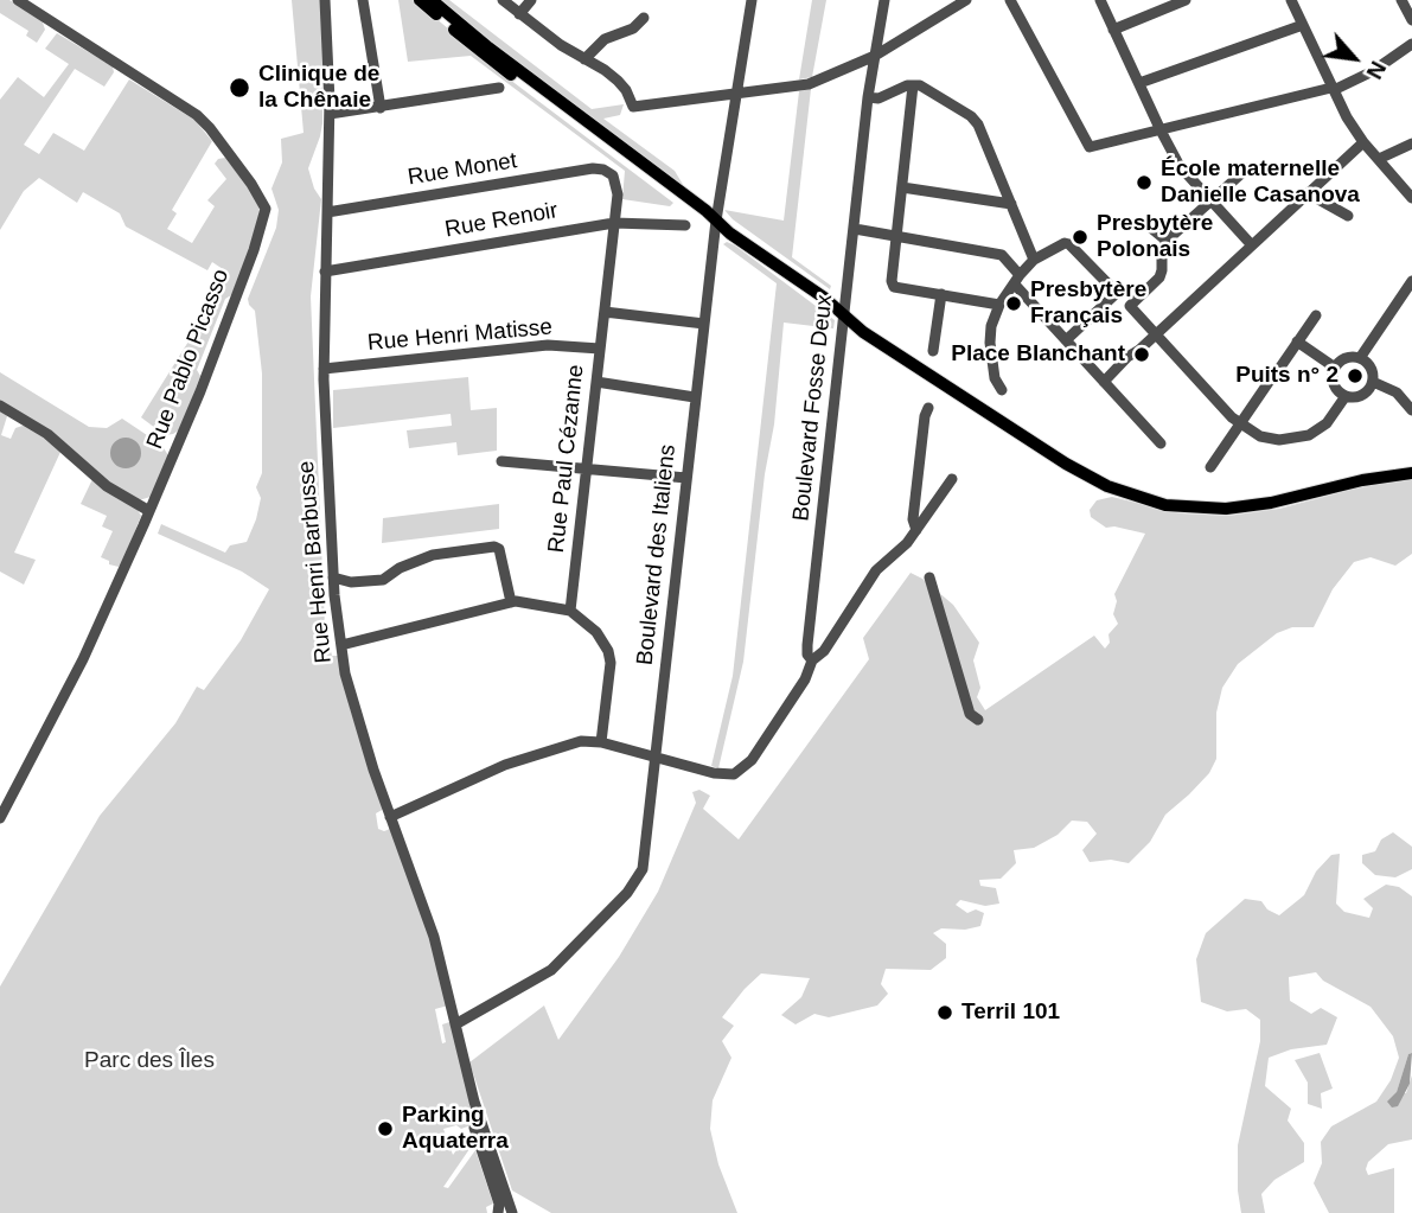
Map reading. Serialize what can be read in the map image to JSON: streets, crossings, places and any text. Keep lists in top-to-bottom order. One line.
{"streets":{"street":["Rue Monet","Rue Renoir","Rue Henri Matisse","Rue Pablo Picasso","Boulevard Fosse Deux","Rue Paul Cézanne","Boulevard des Italiens","Rue Henri Barbusse"]},"crossings":[["Rue Monet","Rue Paul Cézanne"],["Rue Monet","Rue Henri Barbusse"],["Rue Renoir","Rue Paul Cézanne"],["Rue Renoir","Rue Henri Barbusse"],["Rue Henri Matisse","Rue Paul Cézanne"],["Rue Henri Matisse","Rue Henri Barbusse"],["Boulevard des Italiens","Rue Henri Barbusse"]],"parks":["Parc des Îles"],"places":["Clinique de la Chênaie","École maternelle Danielle Casanova","Presbytère Polonais","Presbytère Français","Place Blanchant","Puits n° 2","Terril 101","Parking Aquaterra"],"north":"bottom right"}
